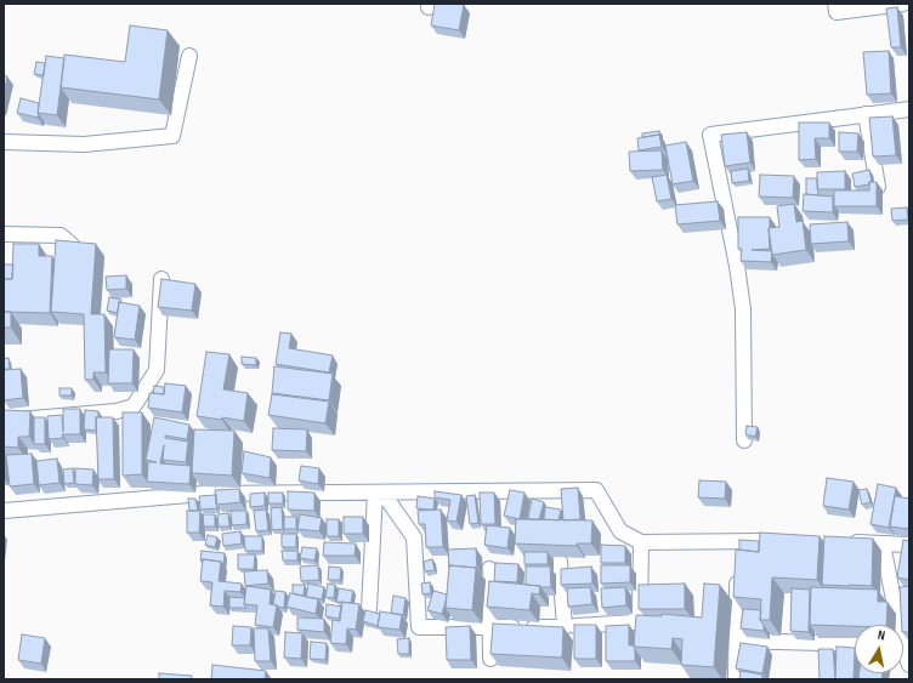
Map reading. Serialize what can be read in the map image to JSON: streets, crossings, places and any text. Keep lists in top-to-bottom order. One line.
{"north":"top"}
